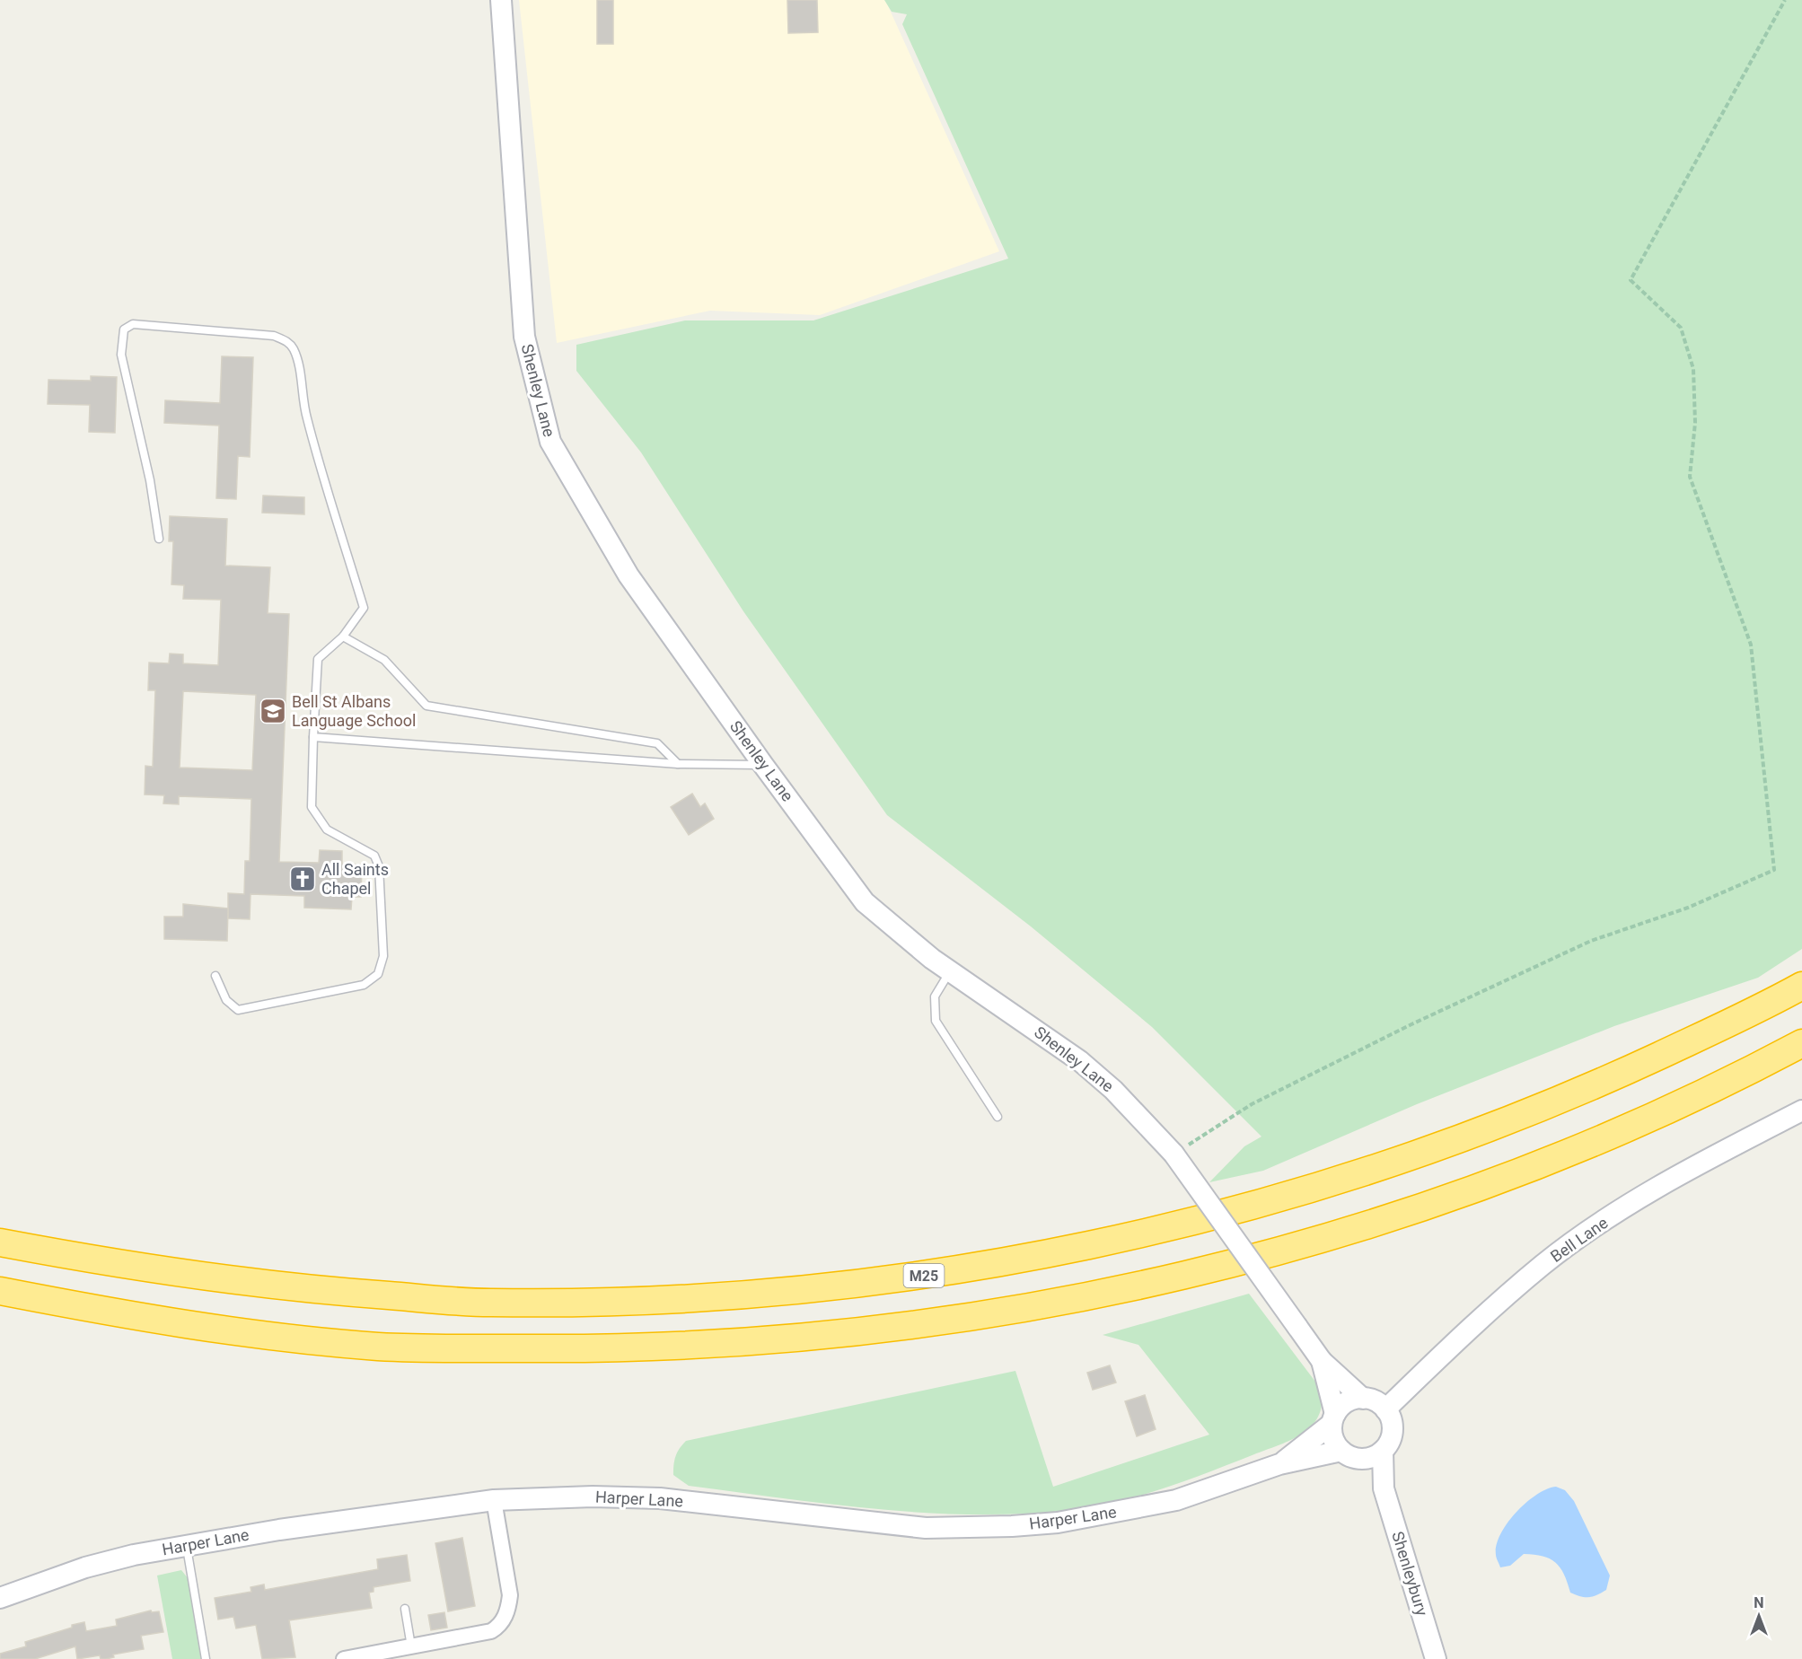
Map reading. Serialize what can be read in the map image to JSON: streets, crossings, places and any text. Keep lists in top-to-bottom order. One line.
{"streets":{"highway":["M25"],"main road":["Shenley Lane","Bell Lane","Harper Lane","Shenleybury"]},"crossings":[["Shenley Lane","Bell Lane"],["Shenley Lane","Harper Lane"],["Shenley Lane","Shenleybury"],["Bell Lane","Harper Lane"],["Bell Lane","Shenleybury"],["Harper Lane","Shenleybury"]],"places":{"school or university":["Bell St Albans Language School"],"church":["All Saints Chapel"]},"north":"top"}
